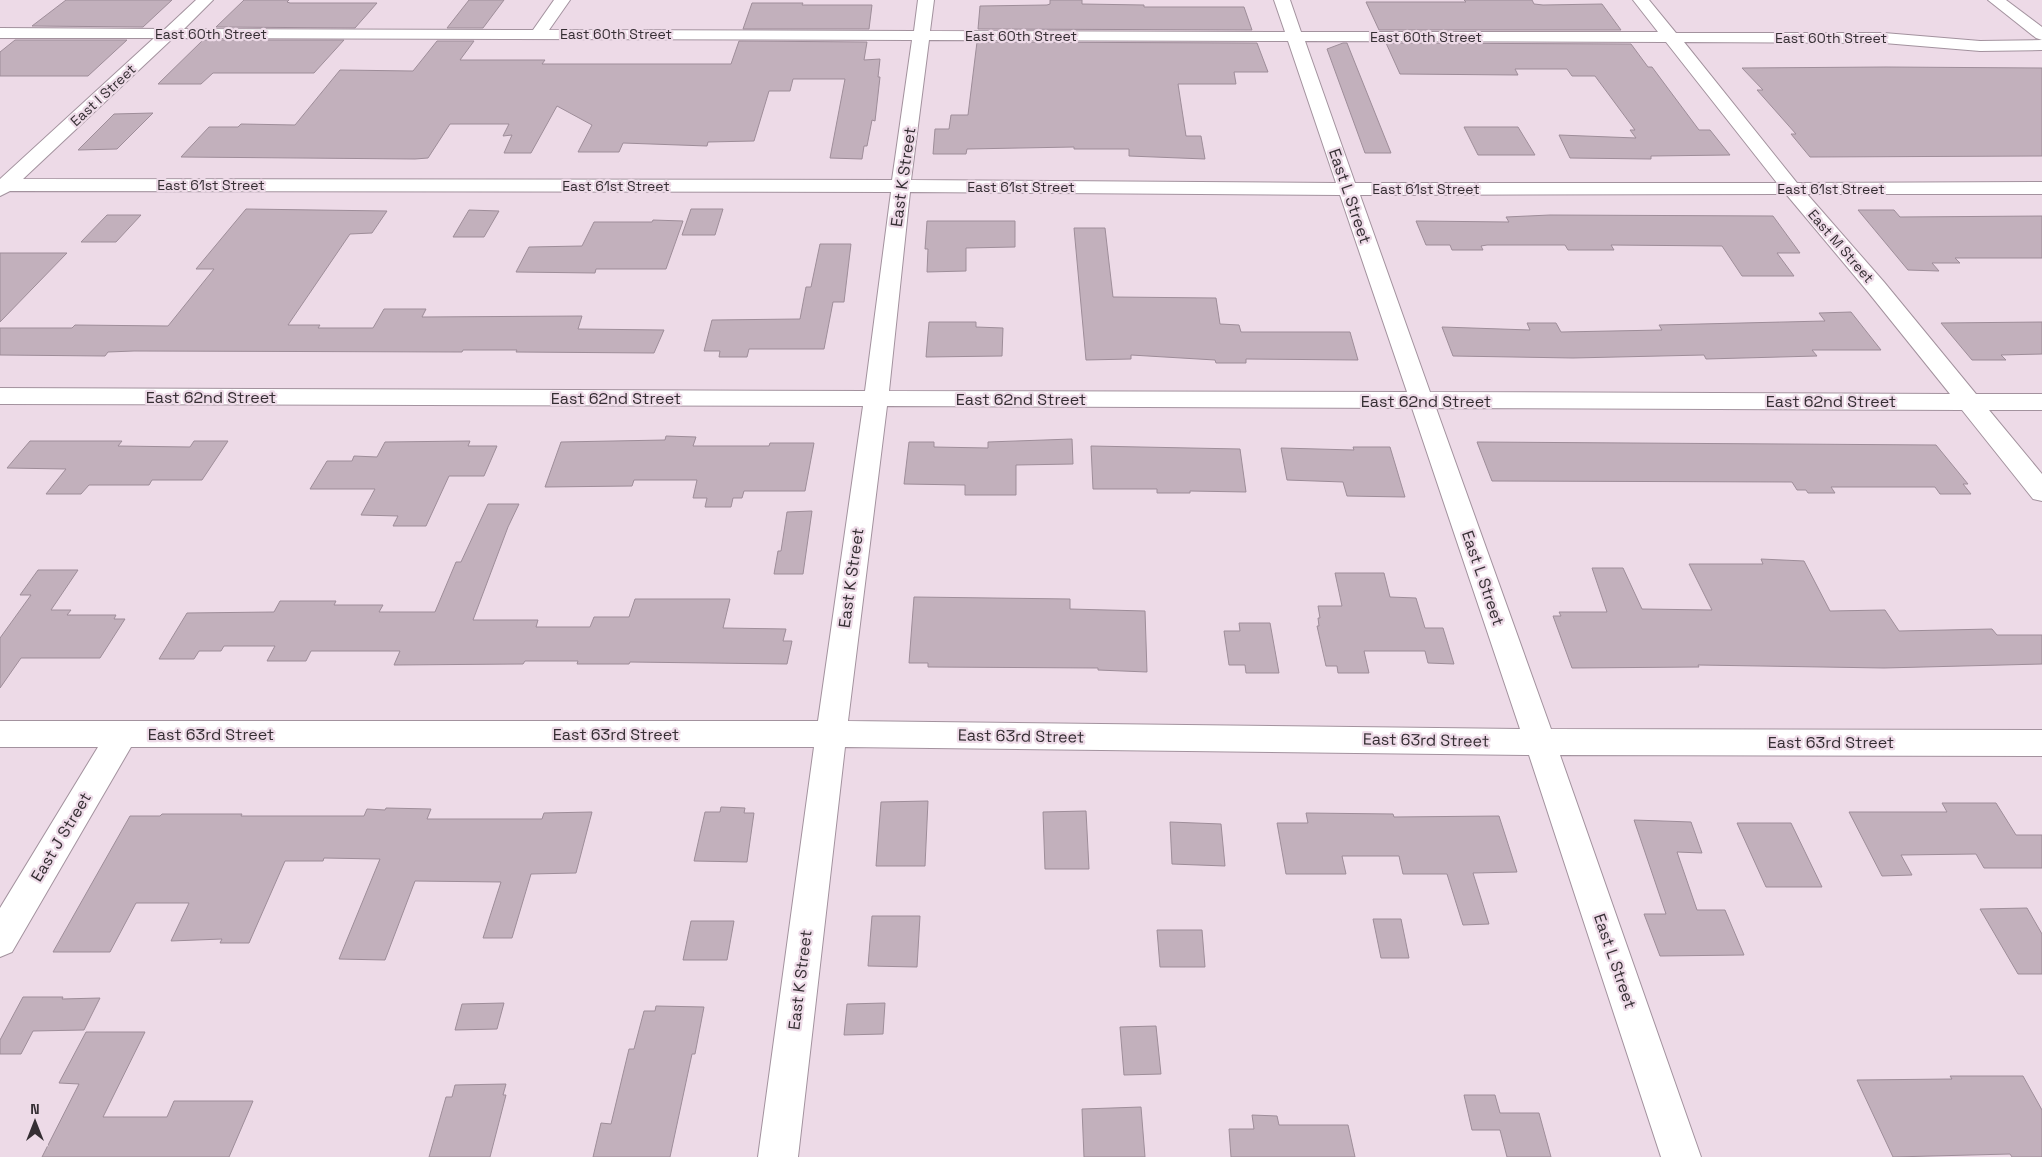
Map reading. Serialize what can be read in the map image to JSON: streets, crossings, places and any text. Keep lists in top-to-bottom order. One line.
{"streets":{"street":["East 60th Street","East I Street","East K Street","East 61st Street","East L Street","East M Street","East 62nd Street","East 63rd Street","East J Street"]},"crossings":[["East 60th Street","East I Street"],["East 60th Street","East K Street"],["East 60th Street","East L Street"],["East 60th Street","East M Street"],["East I Street","East 61st Street"],["East K Street","East 61st Street"],["East K Street","East 62nd Street"],["East K Street","East 63rd Street"],["East 61st Street","East L Street"],["East 61st Street","East M Street"],["East L Street","East 62nd Street"],["East L Street","East 63rd Street"],["East M Street","East 62nd Street"],["East 63rd Street","East J Street"]],"north":"top"}
